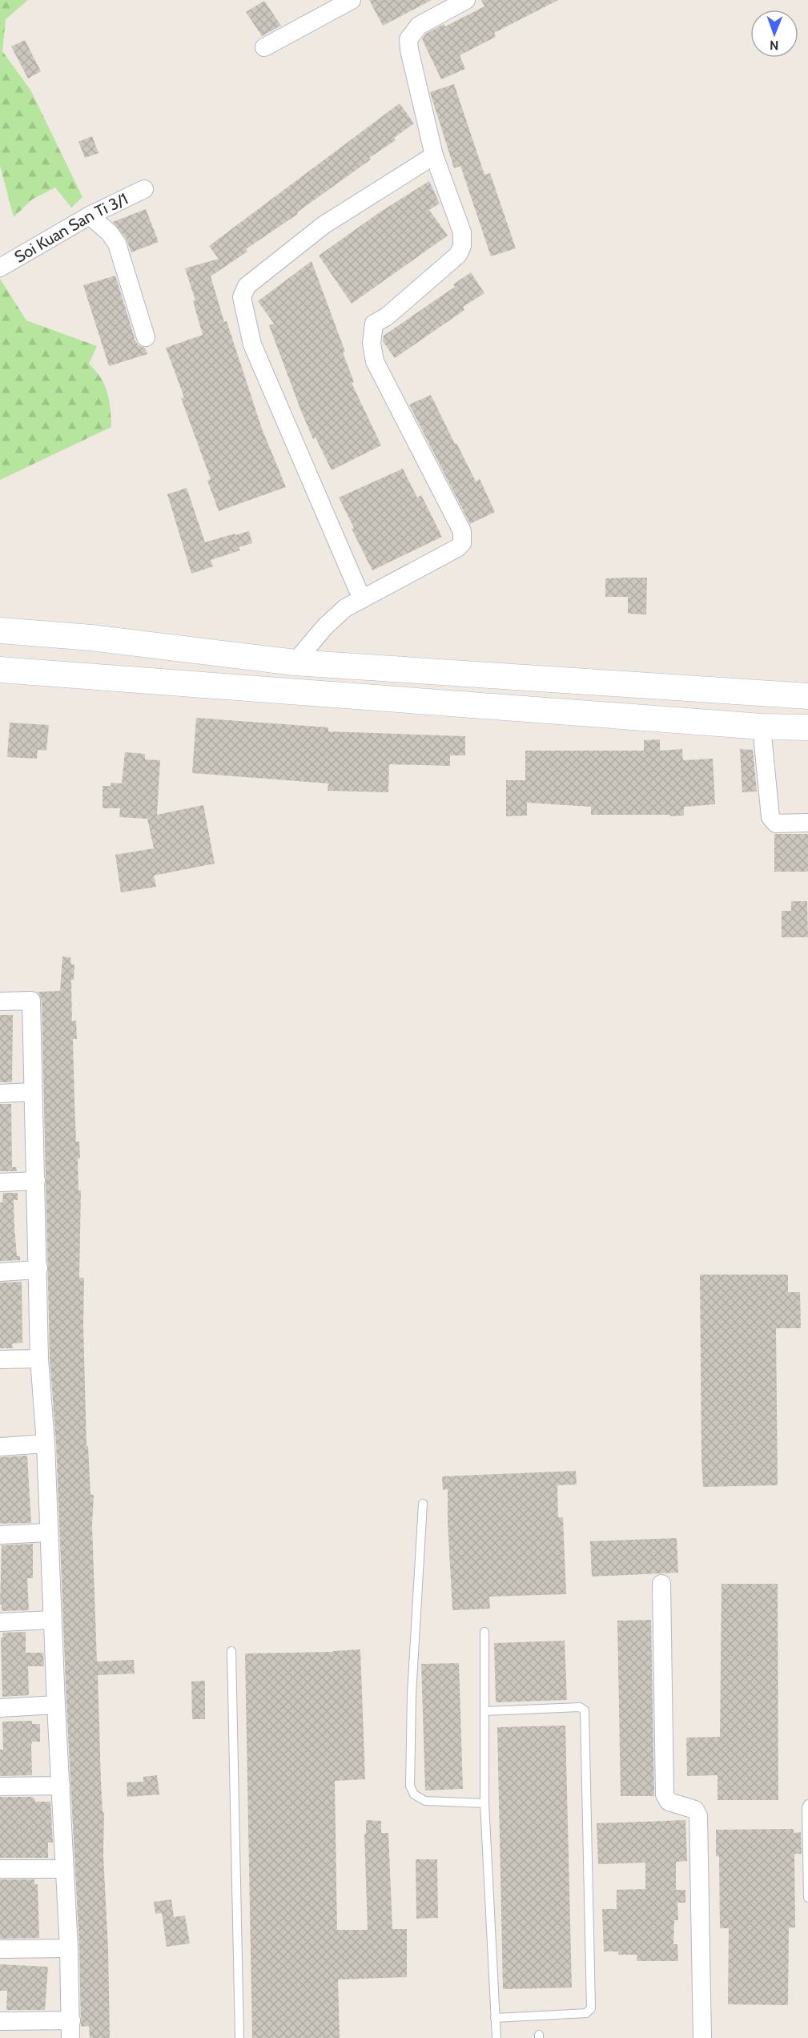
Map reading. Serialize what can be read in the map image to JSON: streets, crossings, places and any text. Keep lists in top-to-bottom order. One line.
{"streets":{"street":["Soi Kuan San Ti 3/1"]},"north":"bottom"}
